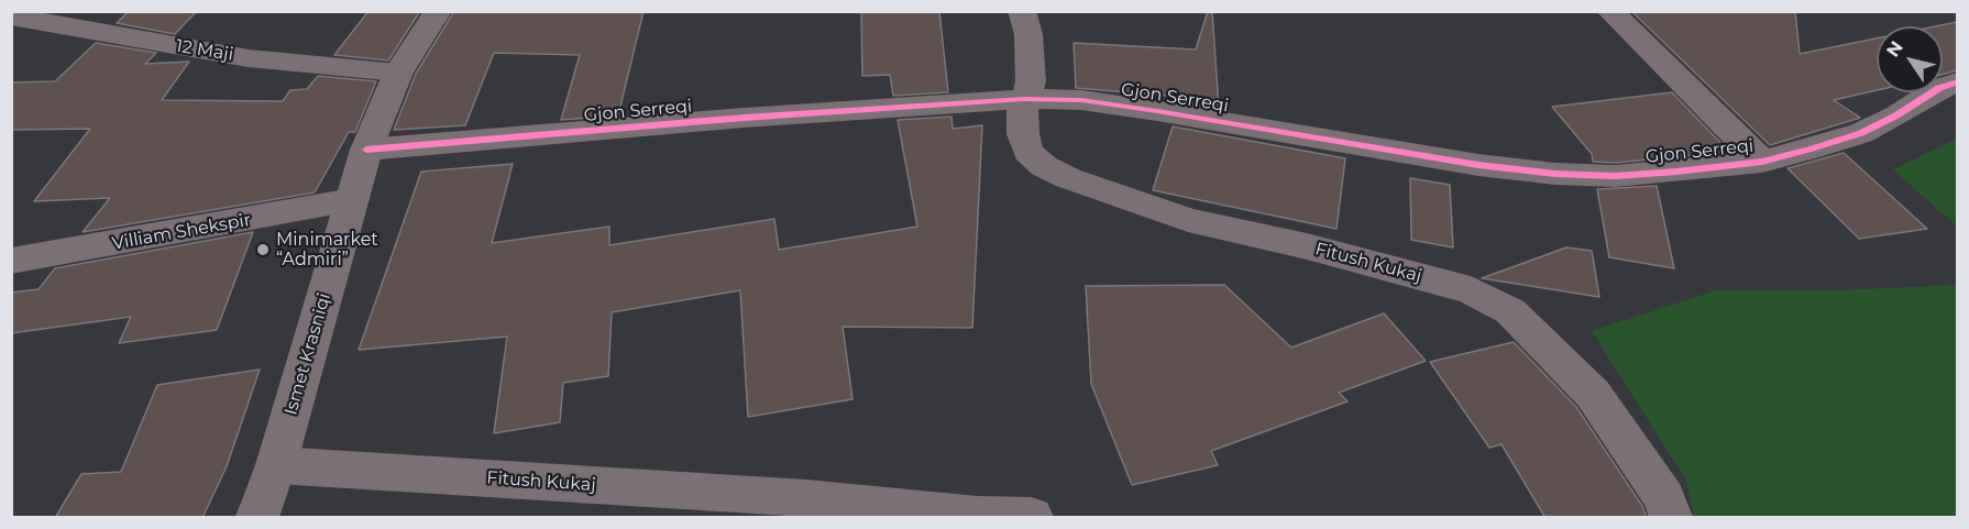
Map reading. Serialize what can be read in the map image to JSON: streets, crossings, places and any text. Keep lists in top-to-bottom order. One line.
{"streets":{"street":["12 Maji","Gjon Serreqi","Villiam Shekspir","Fitush Kukaj","Ismet Krasniqi"]},"crossings":[["12 Maji","Ismet Krasniqi"],["Gjon Serreqi","Fitush Kukaj"],["Gjon Serreqi","Ismet Krasniqi"],["Villiam Shekspir","Ismet Krasniqi"],["Fitush Kukaj","Ismet Krasniqi"]],"places":["Minimarket “Admiri”"],"north":"top left"}
